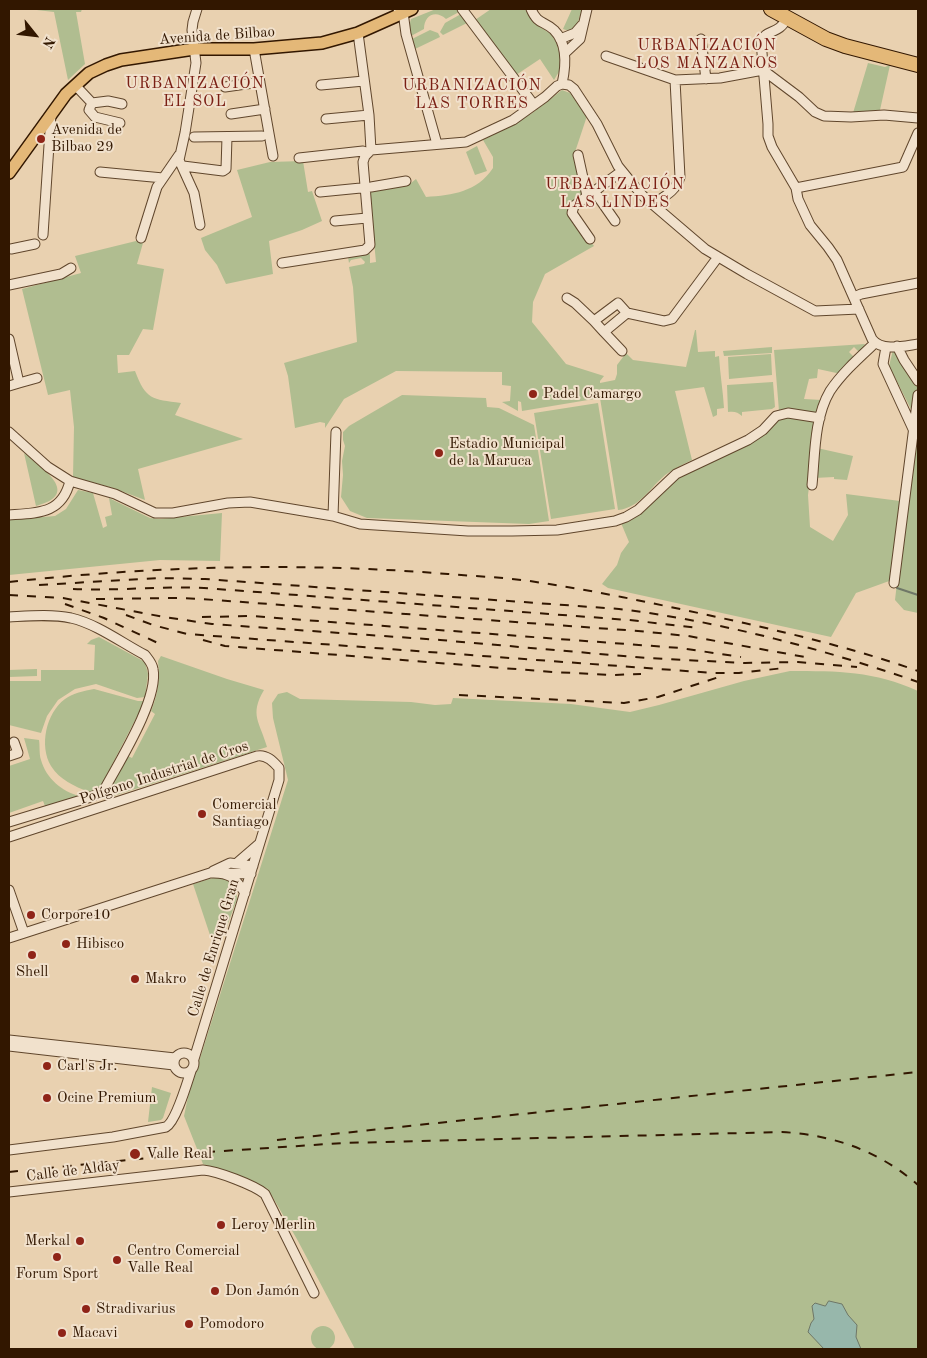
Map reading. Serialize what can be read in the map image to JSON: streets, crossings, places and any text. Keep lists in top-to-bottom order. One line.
{"streets":{"main road":["Avenida de Bilbao"],"street":["Polígono Industrial de Cros","Calle de Enrique Gran","Calle de Alday"]},"crossings":[["Polígono Industrial de Cros","Calle de Enrique Gran"]],"districts":["URBANIZACIÓN LOS MANZANOS","URBANIZACIÓN EL SOL","URBANIZACIÓN LAS TORRES","URBANIZACIÓN LAS LINDES"],"places":["Avenida de Bilbao 29","Padel Camargo","Estadio Municipal de la Maruca","Comercial Santiago","Corpore10","Hibisco","Shell","Makro","Carl's Jr.","Ocine Premium","Valle Real","Leroy Merlin","Merkal","Forum Sport","Centro Comercial Valle Real","Don Jamón","Stradivarius","Pomodoro","Macavi"],"north":"bottom right"}
